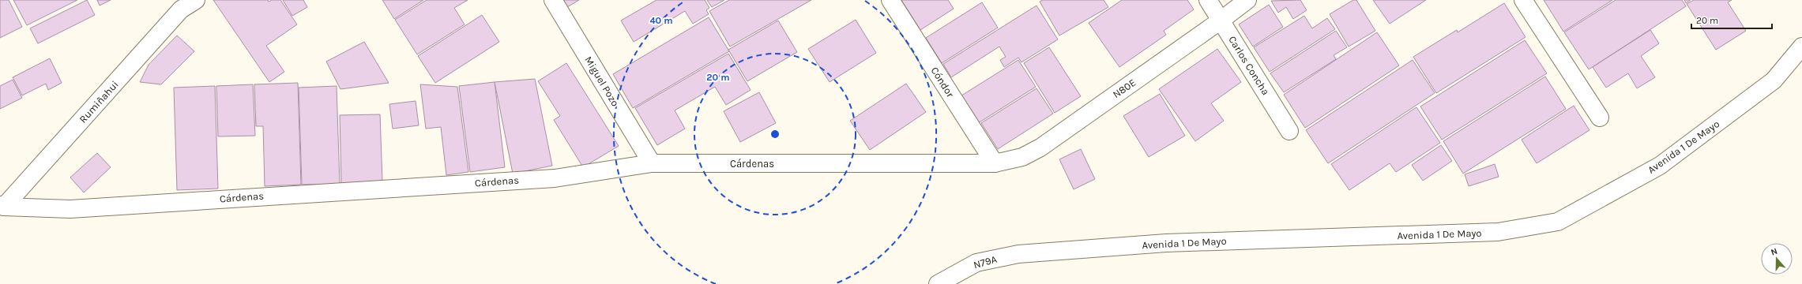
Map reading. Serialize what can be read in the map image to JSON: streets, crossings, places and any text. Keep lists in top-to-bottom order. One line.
{"streets":{"street":["Carlos Concha","Miguel Pozo","Cóndor","N80E","Rumiñahui","Avenida 1 De Mayo","Cárdenas","N79A"]},"crossings":[["Carlos Concha","N80E"],["Miguel Pozo","Cárdenas"],["Cóndor","N80E"],["Cóndor","Cárdenas"],["N80E","Cárdenas"],["Rumiñahui","Cárdenas"],["Avenida 1 De Mayo","N79A"]],"scale_bar":"20 m","north":"top","rings":["40 m","20 m"]}
